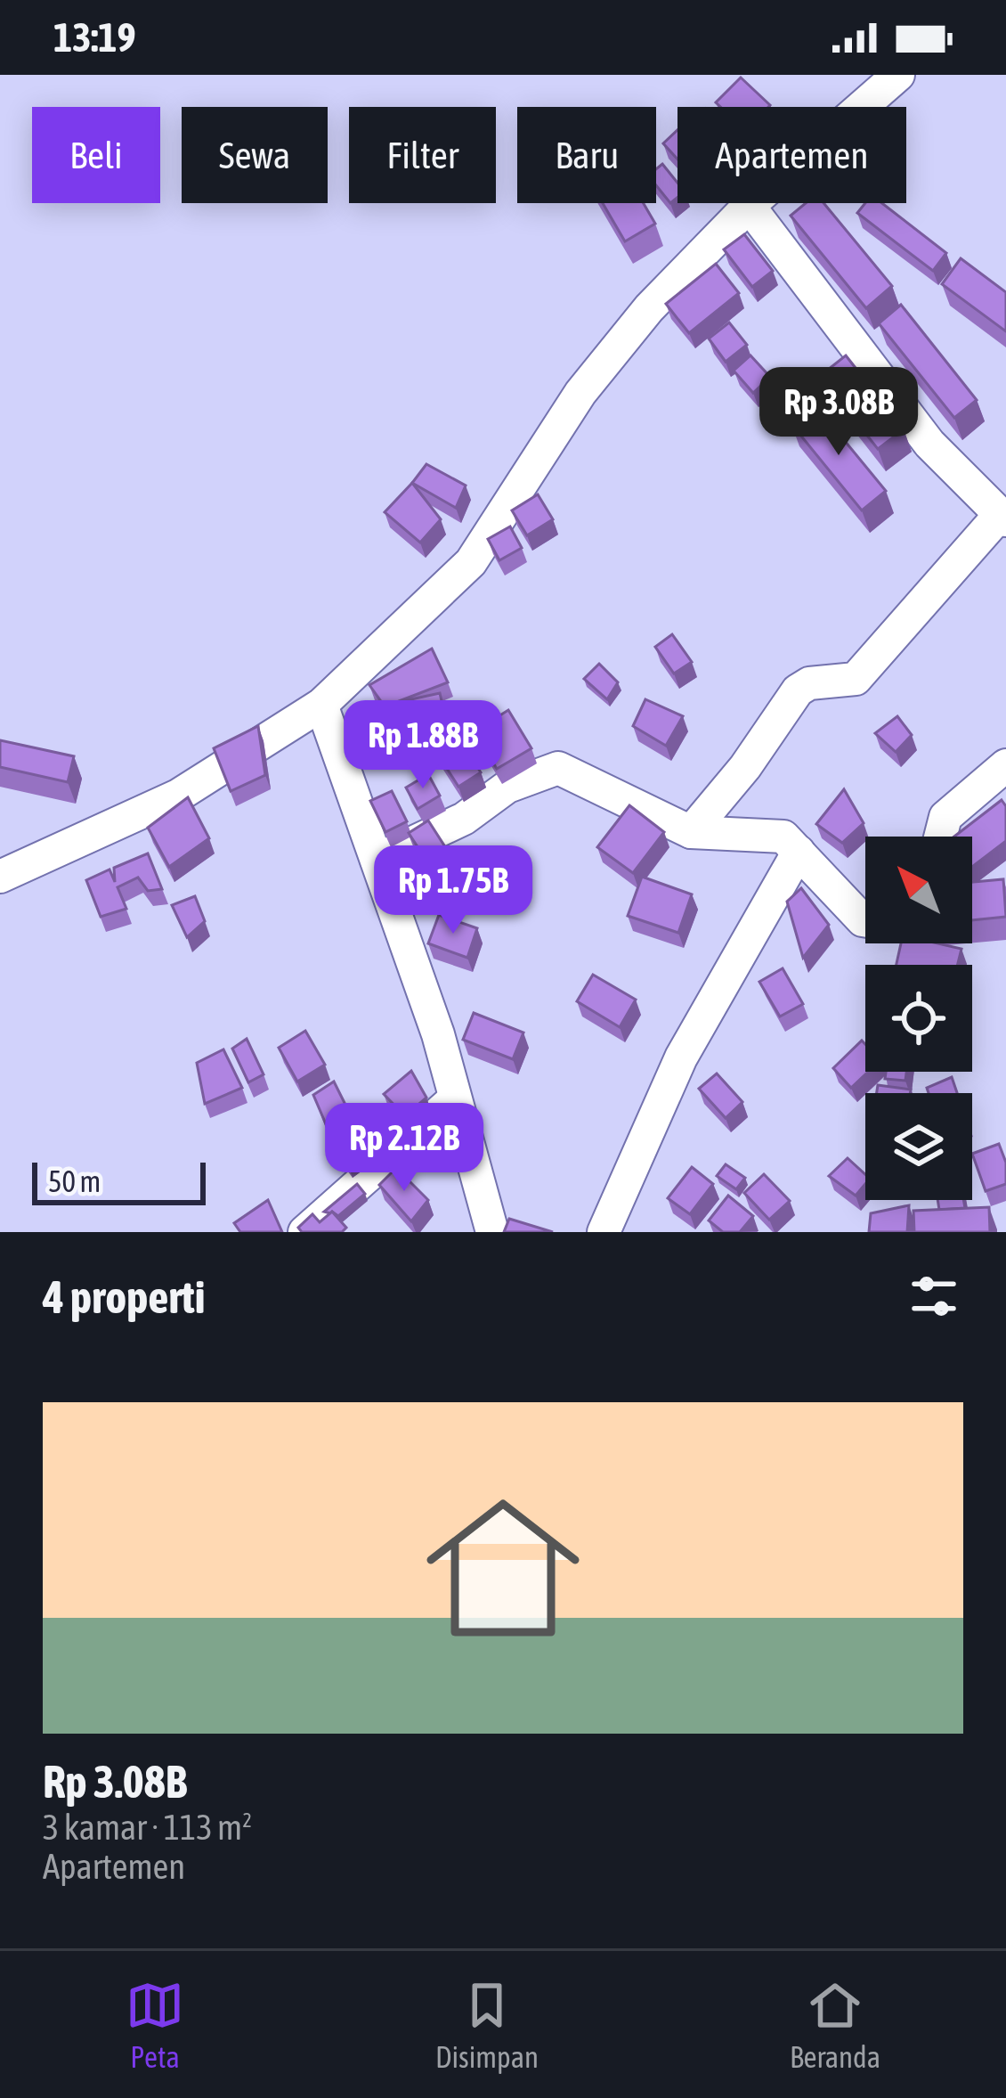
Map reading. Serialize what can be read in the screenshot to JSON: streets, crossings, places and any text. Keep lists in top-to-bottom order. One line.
{"scale_bar":"50 m","north":"top left","page":{"status":"13:19","chip":["Beli","Sewa","Filter","Baru","Apartemen"],"price":["Rp 3.08B","Rp 1.88B","Rp 1.75B","Rp 2.12B"],"scale":"50 m","heading":"4 properti","list":[{"name":"Rp 3.08B","note":"3 kamar · 113 m² · Apartemen"}],"tabs":["Peta","Disimpan","Beranda"]}}
